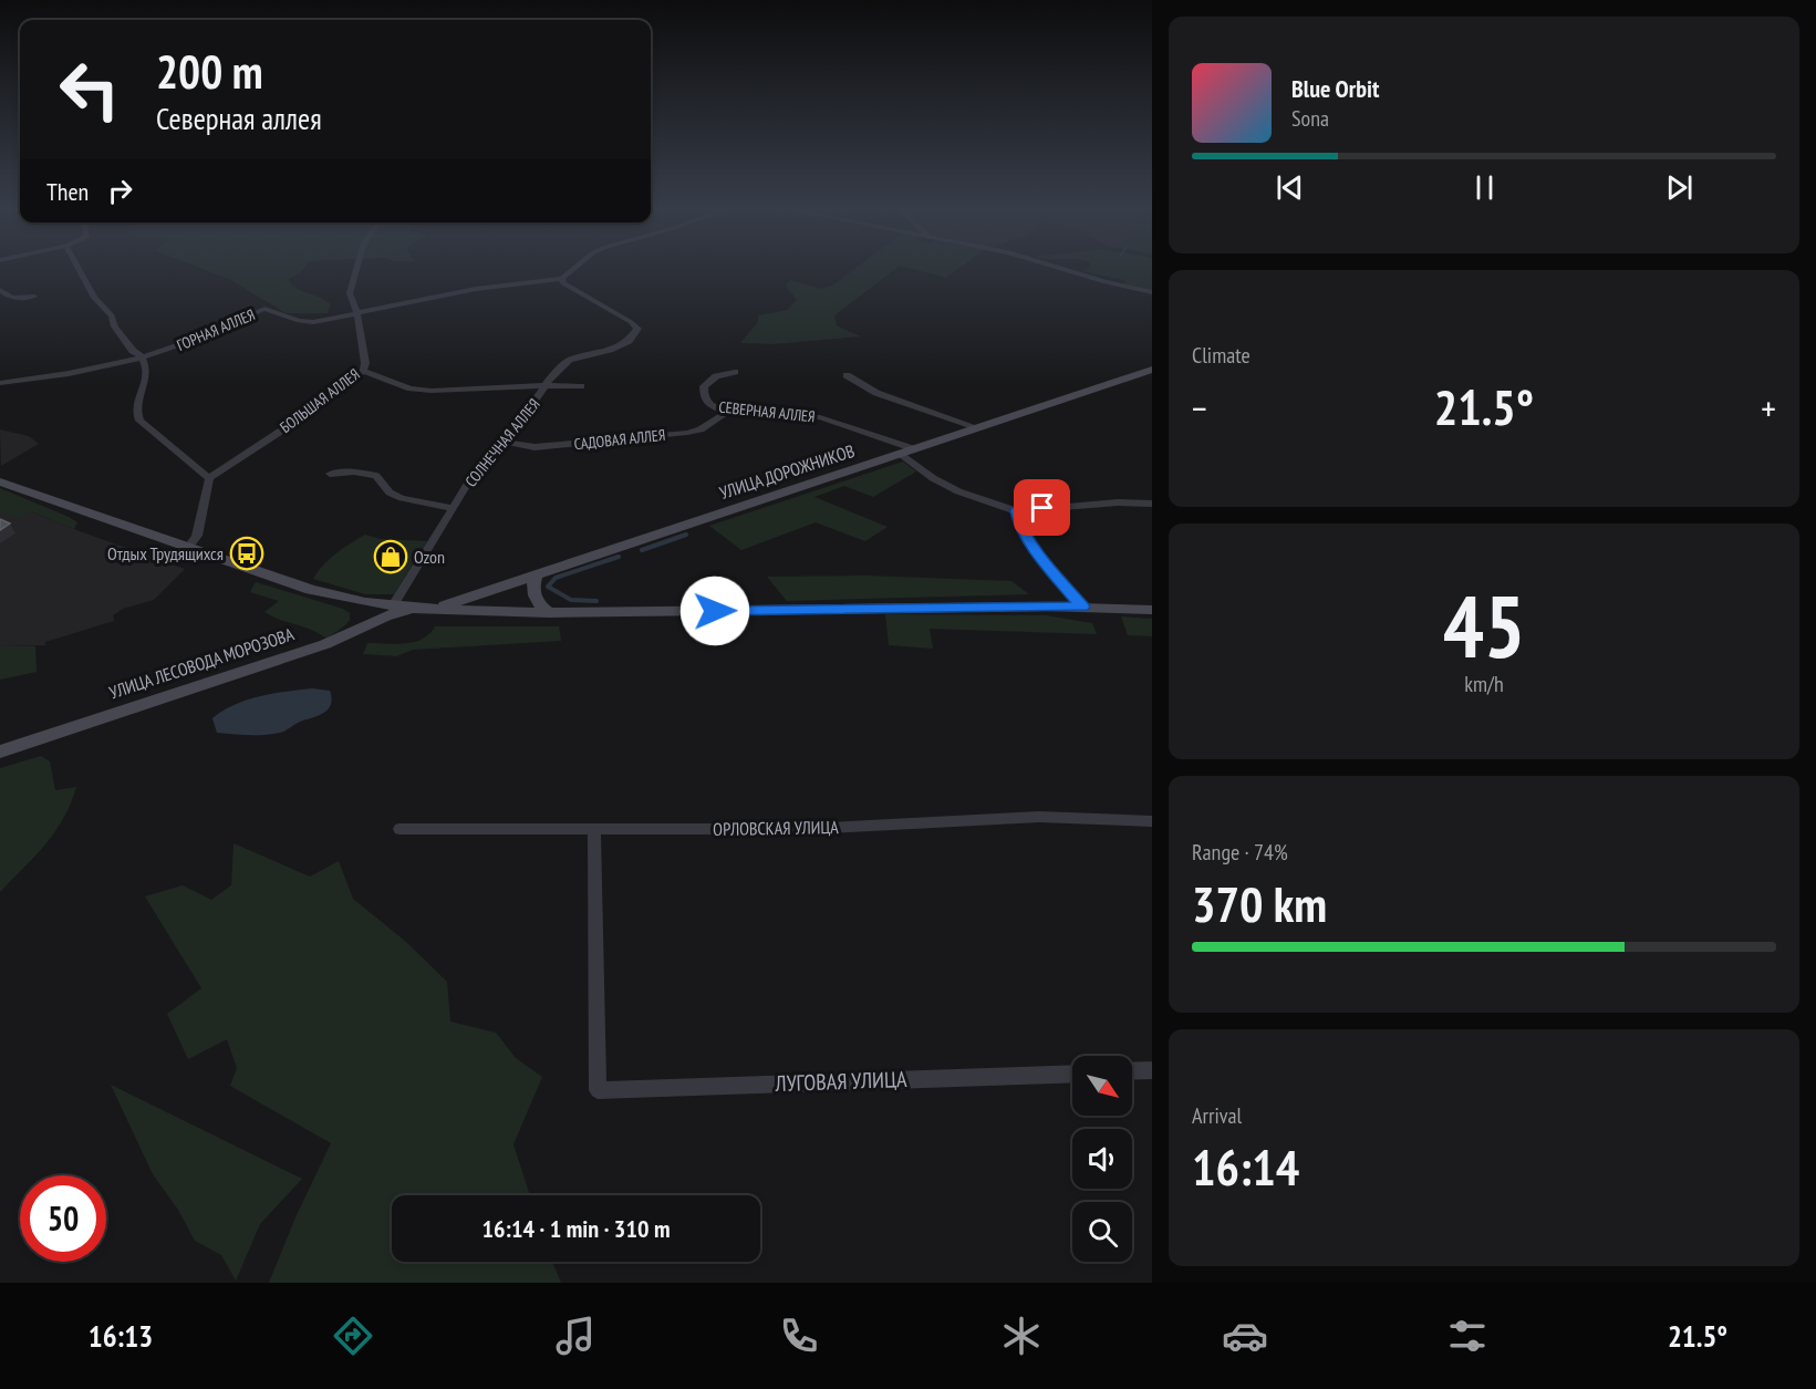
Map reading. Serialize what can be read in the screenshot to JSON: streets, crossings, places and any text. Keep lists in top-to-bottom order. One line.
{"streets":{"main road":["УЛИЦА ДОРОЖНИКОВ","УЛИЦА ЛЕСОВОДА МОРОЗОВА"],"street":["ГОРНАЯ АЛЛЕЯ","БОЛЬШАЯ АЛЛЕЯ","СЕВЕРНАЯ АЛЛЕЯ","САДОВАЯ АЛЛЕЯ","СОЛНЕЧНАЯ АЛЛЕЯ","ОРЛОВСКАЯ УЛИЦА","ЛУГОВАЯ УЛИЦА"]},"crossings":[["ГОРНАЯ АЛЛЕЯ","БОЛЬШАЯ АЛЛЕЯ"],["ГОРНАЯ АЛЛЕЯ","СОЛНЕЧНАЯ АЛЛЕЯ"],["СЕВЕРНАЯ АЛЛЕЯ","САДОВАЯ АЛЛЕЯ"],["СЕВЕРНАЯ АЛЛЕЯ","УЛИЦА ДОРОЖНИКОВ"],["САДОВАЯ АЛЛЕЯ","СОЛНЕЧНАЯ АЛЛЕЯ"],["ОРЛОВСКАЯ УЛИЦА","ЛУГОВАЯ УЛИЦА"]],"places":{"bus stop":["Отдых Трудящихся"],"shop":["Ozon"]},"north":"bottom right","page":{"turn":["200 m","Северная аллея"],"song":["Blue Orbit","Sona"],"then":"Then","tile":["Climate",["45","km/h"],["Range · 74%","370 km"],["Arrival","16:14"]],"heat":["−","21.5°","+"],"limit":"50","trip":"16:14 · 1 min · 310 m","tabs":["16:13","21.5°"]}}
